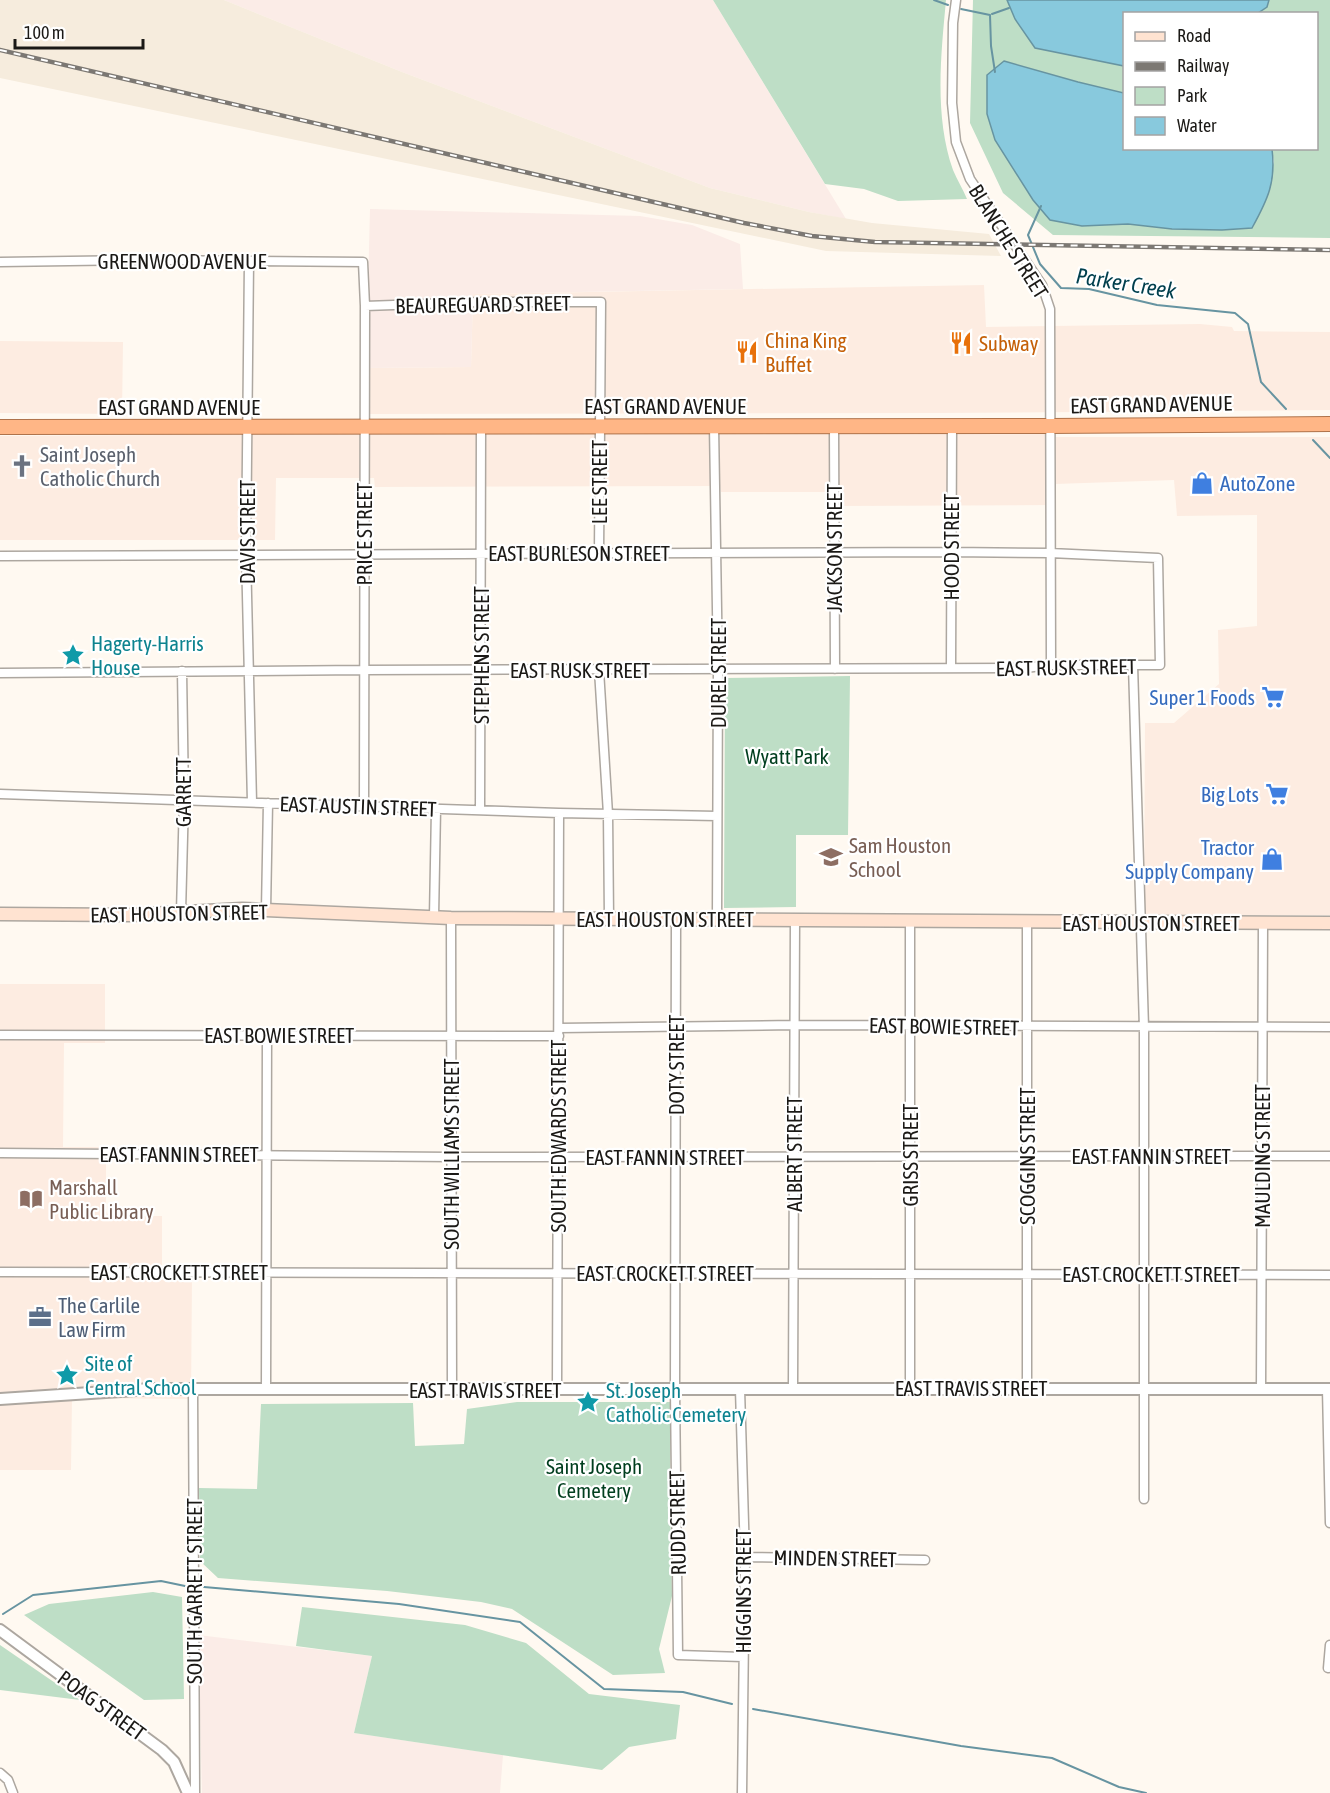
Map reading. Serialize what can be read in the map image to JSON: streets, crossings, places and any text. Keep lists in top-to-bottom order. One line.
{"streets":{"highway":["EAST GRAND AVENUE"],"main road":["EAST HOUSTON STREET"],"street":["BLANCHE STREET","GREENWOOD AVENUE","BEAUREGUARD STREET","LEE STREET","DAVIS STREET","PRICE STREET","HOOD STREET","JACKSON STREET","EAST BURLESON STREET","STEPHENS STREET","EAST RUSK STREET","DUREL STREET","GARRETT","EAST AUSTIN STREET","EAST BOWIE STREET","DOTY STREET","SOUTH EDWARDS STREET","EAST FANNIN STREET","SOUTH WILLIAMS STREET","ALBERT STREET","GRISS STREET","SCOGGINS STREET","MAULDING STREET","EAST CROCKETT STREET","EAST TRAVIS STREET","RUDD STREET","MINDEN STREET","SOUTH GARRETT STREET","HIGGINS STREET","POAG STREET"]},"crossings":[["BLANCHE STREET","EAST GRAND AVENUE"],["BLANCHE STREET","EAST BURLESON STREET"],["BLANCHE STREET","EAST RUSK STREET"],["GREENWOOD AVENUE","DAVIS STREET"],["GREENWOOD AVENUE","PRICE STREET"],["BEAUREGUARD STREET","LEE STREET"],["BEAUREGUARD STREET","PRICE STREET"],["EAST GRAND AVENUE","LEE STREET"],["EAST GRAND AVENUE","DAVIS STREET"],["EAST GRAND AVENUE","PRICE STREET"],["EAST GRAND AVENUE","HOOD STREET"],["EAST GRAND AVENUE","JACKSON STREET"],["EAST GRAND AVENUE","STEPHENS STREET"],["EAST GRAND AVENUE","DUREL STREET"],["LEE STREET","EAST BURLESON STREET"],["DAVIS STREET","EAST BURLESON STREET"],["DAVIS STREET","EAST RUSK STREET"],["DAVIS STREET","EAST AUSTIN STREET"],["PRICE STREET","EAST BURLESON STREET"],["PRICE STREET","EAST RUSK STREET"],["PRICE STREET","EAST AUSTIN STREET"],["HOOD STREET","EAST BURLESON STREET"],["HOOD STREET","EAST RUSK STREET"],["JACKSON STREET","EAST BURLESON STREET"],["JACKSON STREET","EAST RUSK STREET"],["EAST BURLESON STREET","STEPHENS STREET"],["EAST BURLESON STREET","EAST RUSK STREET"],["EAST BURLESON STREET","DUREL STREET"],["STEPHENS STREET","EAST RUSK STREET"],["STEPHENS STREET","EAST AUSTIN STREET"],["EAST RUSK STREET","DUREL STREET"],["EAST RUSK STREET","GARRETT"],["DUREL STREET","EAST AUSTIN STREET"],["DUREL STREET","EAST HOUSTON STREET"],["GARRETT","EAST AUSTIN STREET"],["GARRETT","EAST HOUSTON STREET"],["EAST AUSTIN STREET","SOUTH EDWARDS STREET"],["EAST HOUSTON STREET","DOTY STREET"],["EAST HOUSTON STREET","SOUTH EDWARDS STREET"],["EAST HOUSTON STREET","SOUTH WILLIAMS STREET"],["EAST HOUSTON STREET","ALBERT STREET"],["EAST HOUSTON STREET","GRISS STREET"],["EAST HOUSTON STREET","SCOGGINS STREET"],["EAST HOUSTON STREET","MAULDING STREET"],["EAST BOWIE STREET","DOTY STREET"],["EAST BOWIE STREET","SOUTH EDWARDS STREET"],["EAST BOWIE STREET","SOUTH WILLIAMS STREET"],["EAST BOWIE STREET","ALBERT STREET"],["EAST BOWIE STREET","GRISS STREET"],["EAST BOWIE STREET","SCOGGINS STREET"],["EAST BOWIE STREET","MAULDING STREET"],["DOTY STREET","EAST FANNIN STREET"],["DOTY STREET","EAST CROCKETT STREET"],["DOTY STREET","EAST TRAVIS STREET"],["DOTY STREET","RUDD STREET"],["SOUTH EDWARDS STREET","EAST FANNIN STREET"],["SOUTH EDWARDS STREET","EAST CROCKETT STREET"],["SOUTH EDWARDS STREET","EAST TRAVIS STREET"],["EAST FANNIN STREET","SOUTH WILLIAMS STREET"],["EAST FANNIN STREET","ALBERT STREET"],["EAST FANNIN STREET","GRISS STREET"],["EAST FANNIN STREET","SCOGGINS STREET"],["EAST FANNIN STREET","MAULDING STREET"],["SOUTH WILLIAMS STREET","EAST CROCKETT STREET"],["SOUTH WILLIAMS STREET","EAST TRAVIS STREET"],["ALBERT STREET","EAST CROCKETT STREET"],["ALBERT STREET","EAST TRAVIS STREET"],["GRISS STREET","EAST CROCKETT STREET"],["GRISS STREET","EAST TRAVIS STREET"],["SCOGGINS STREET","EAST CROCKETT STREET"],["SCOGGINS STREET","EAST TRAVIS STREET"],["MAULDING STREET","EAST CROCKETT STREET"],["MAULDING STREET","EAST TRAVIS STREET"],["EAST TRAVIS STREET","RUDD STREET"],["EAST TRAVIS STREET","SOUTH GARRETT STREET"],["EAST TRAVIS STREET","HIGGINS STREET"],["RUDD STREET","HIGGINS STREET"],["MINDEN STREET","HIGGINS STREET"]],"water":["Parker Creek"],"parks":["Wyatt Park","Saint Joseph Cemetery"],"places":{"restaurant":["Subway","China King Buffet"],"church":["Saint Joseph Catholic Church"],"shop":["AutoZone","Tractor Supply Company"],"place":["Hagerty-Harris House","Site of Central School","St. Joseph Catholic Cemetery"],"supermarket":["Super 1 Foods","Big Lots"],"school or university":["Sam Houston School"],"library":["Marshall Public Library"],"office":["The Carlile Law Firm"]},"legend":["Road","Railway","Park","Water"],"scale_bar":"100 m"}
